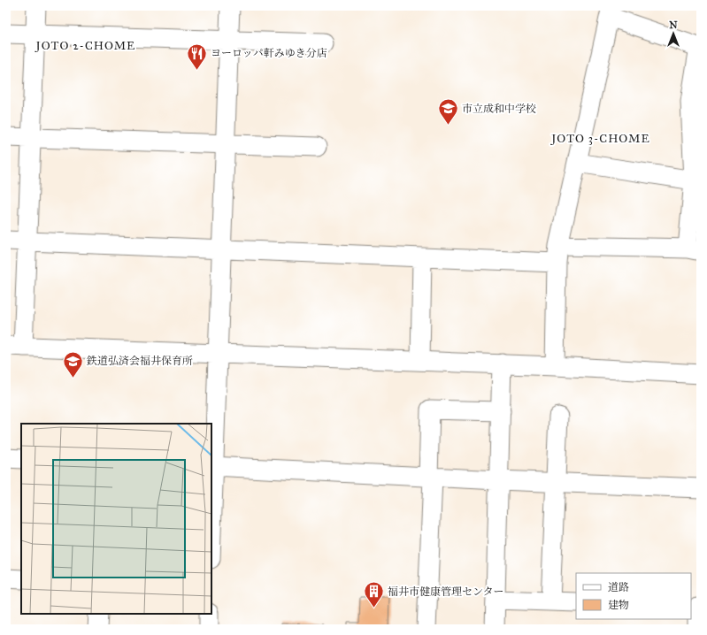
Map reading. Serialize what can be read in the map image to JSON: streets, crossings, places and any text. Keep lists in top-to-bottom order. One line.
{"districts":["JOTO 2-CHOME","JOTO 3-CHOME"],"places":{"restaurant":["ヨーロッパ軒みゆき分店"],"school or university":["市立成和中学校","鉄道弘済会福井保育所"],"building":["福井市健康管理センター"]},"legend":["道路","建物"],"north":"top"}
